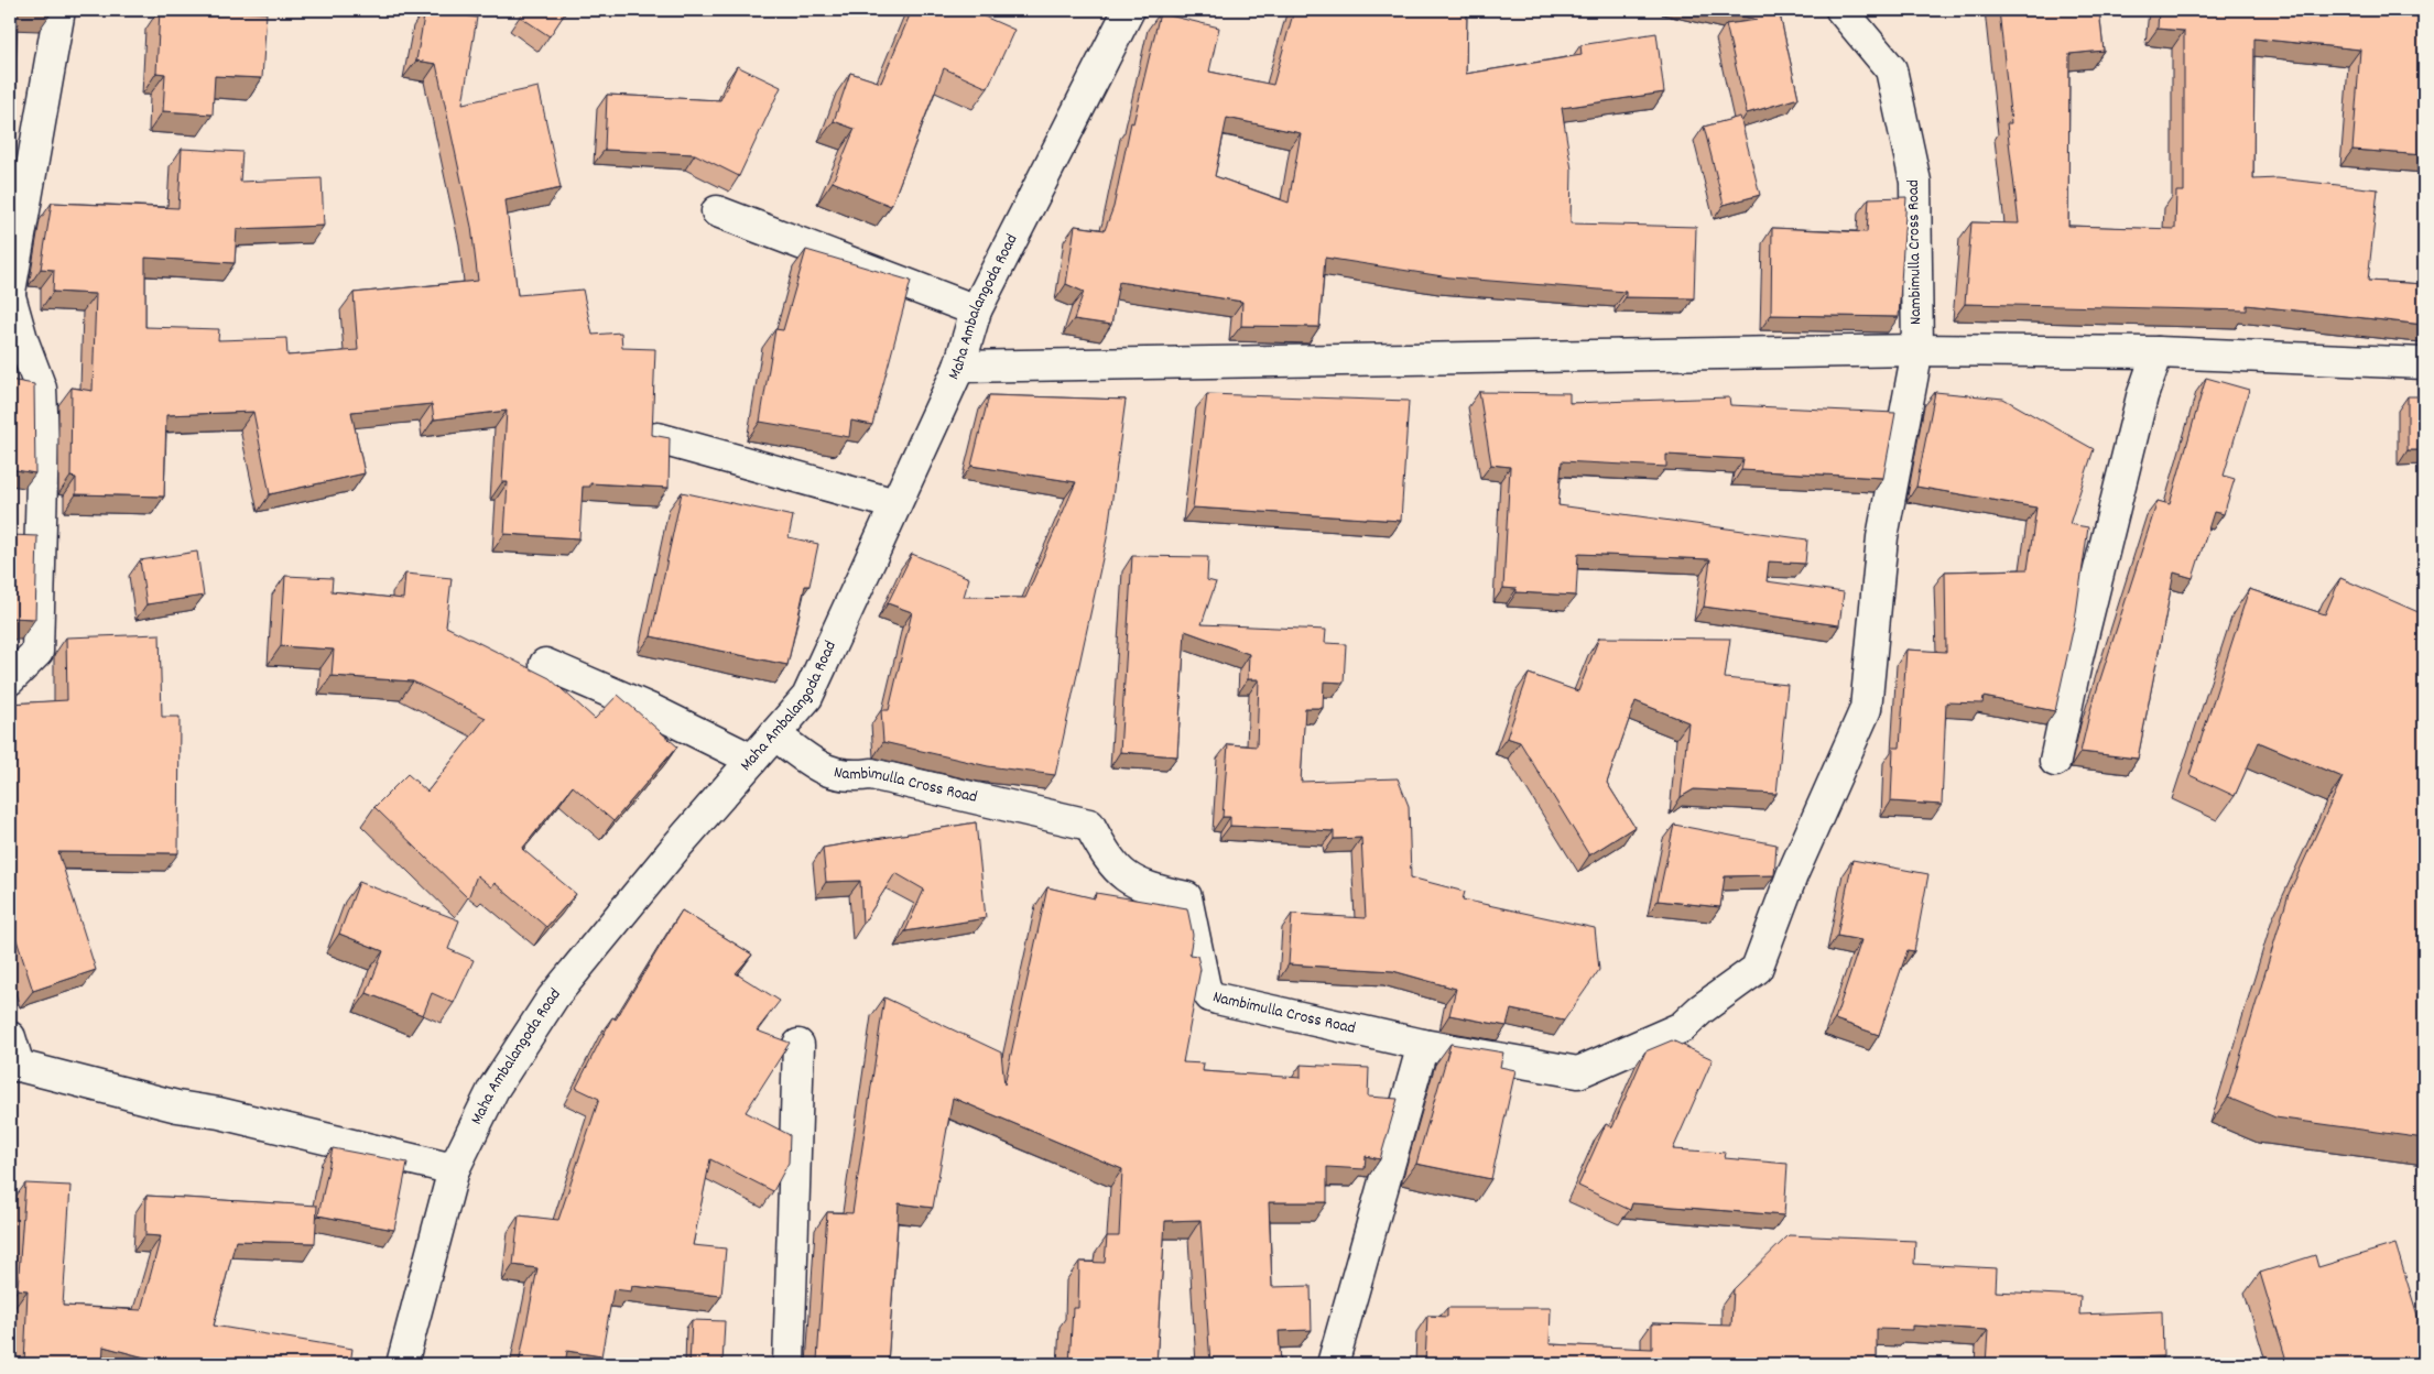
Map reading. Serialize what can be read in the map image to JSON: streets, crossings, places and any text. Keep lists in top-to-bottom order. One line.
{"streets":{"street":["Nambimulla Cross Road","Maha Ambalangoda Road"]},"crossings":[["Nambimulla Cross Road","Maha Ambalangoda Road"]]}
